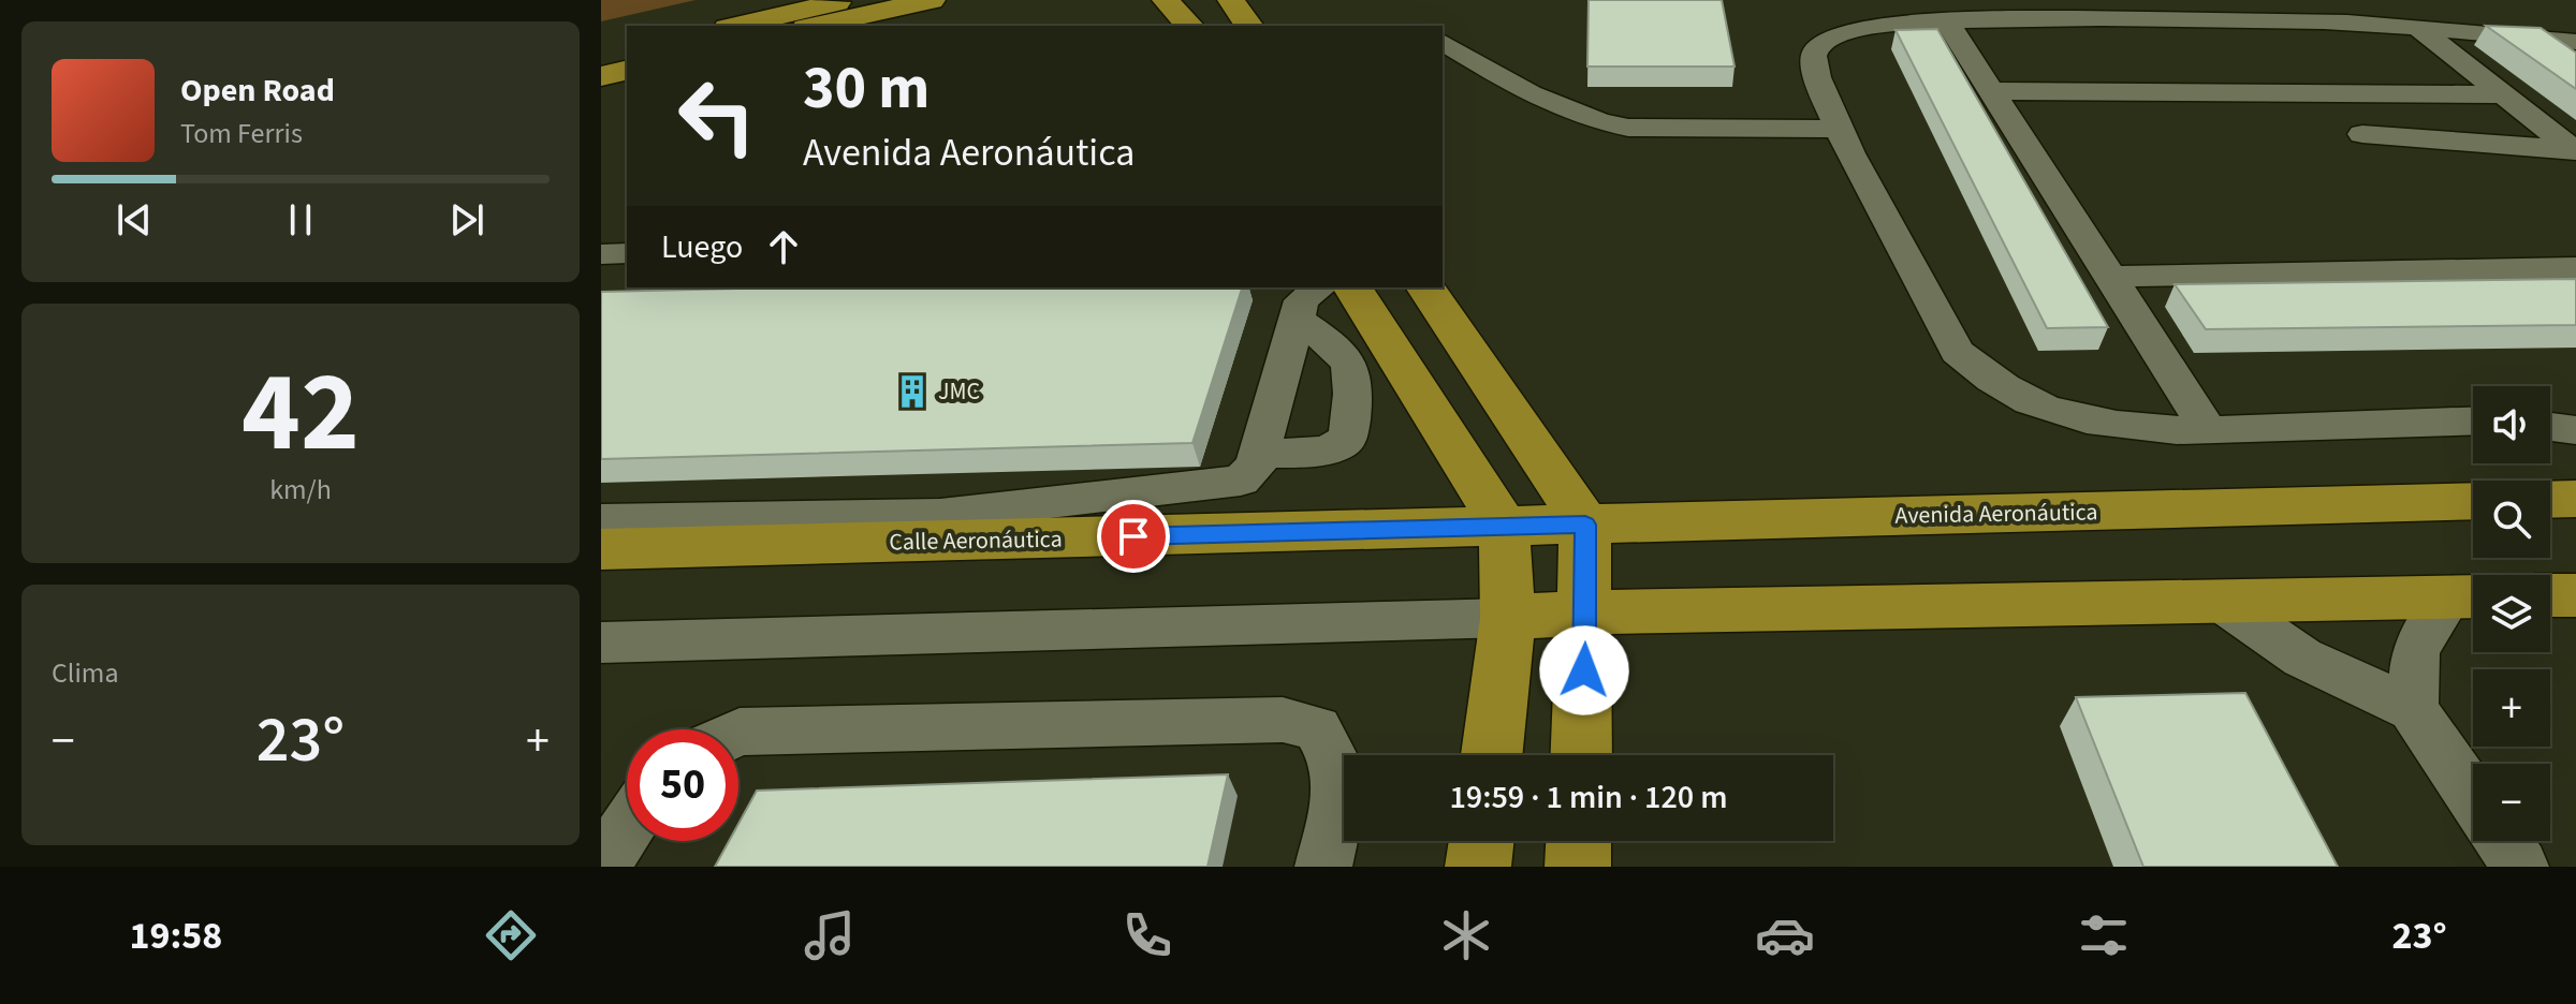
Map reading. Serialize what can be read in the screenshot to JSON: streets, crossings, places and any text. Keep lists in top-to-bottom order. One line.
{"streets":{"main road":["Avenida Aeronáutica","Calle Aeronáutica"]},"crossings":[["Avenida Aeronáutica","Calle Aeronáutica"]],"places":{"building":["JMC"]},"page":{"turn":["30 m","Avenida Aeronáutica"],"song":["Open Road","Tom Ferris"],"then":"Luego","tile":[["42","km/h"],"Clima"],"map_buttons":["+","−"],"heat":["−","23°","+"],"limit":"50","trip":"19:59 · 1 min · 120 m","tabs":["19:58","23°"]}}
